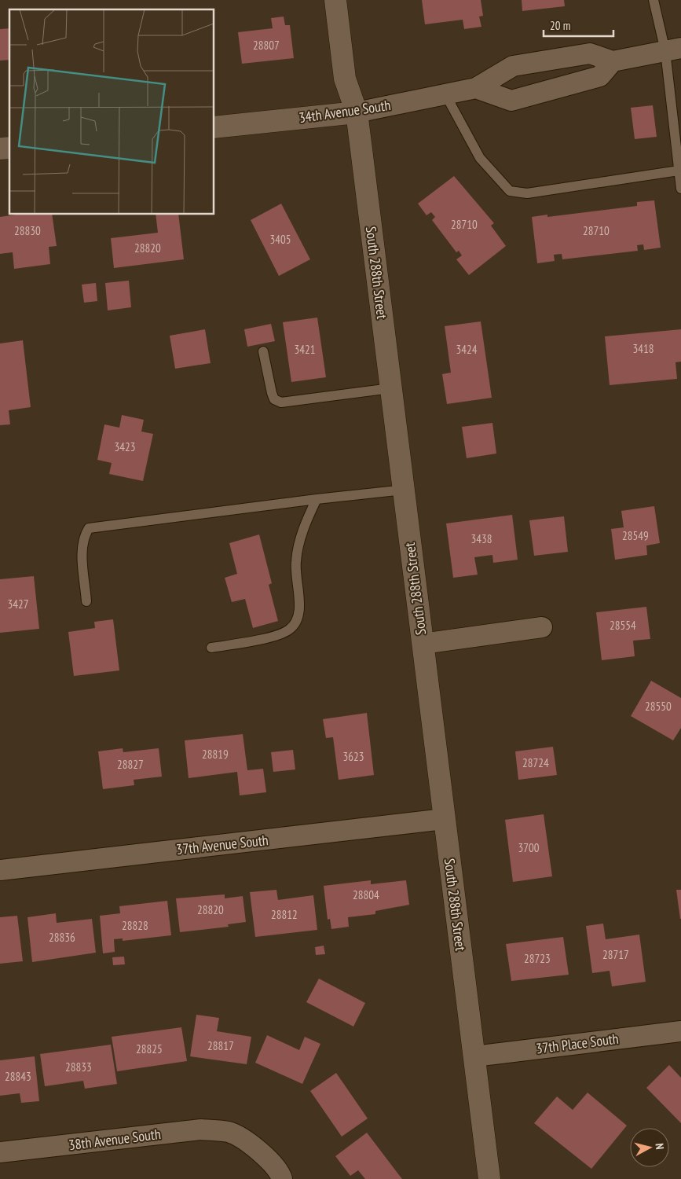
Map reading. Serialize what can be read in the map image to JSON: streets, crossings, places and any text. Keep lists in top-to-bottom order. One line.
{"streets":{"main road":["34th Avenue South","South 288th Street"],"street":["37th Avenue South","37th Place South","38th Avenue South"]},"crossings":[["34th Avenue South","South 288th Street"],["South 288th Street","37th Avenue South"],["South 288th Street","37th Place South"]],"house_numbers":["28807","28710","28830","28710","3405","28820","3418","3421","3424","3423","28549","3438","3427","28554","28550","28819","3623","28724","28827","3700","28804","28820","28812","28828","28836","28717","28723","28817","28825","28833","28843"],"scale_bar":"20 m","north":"right"}
